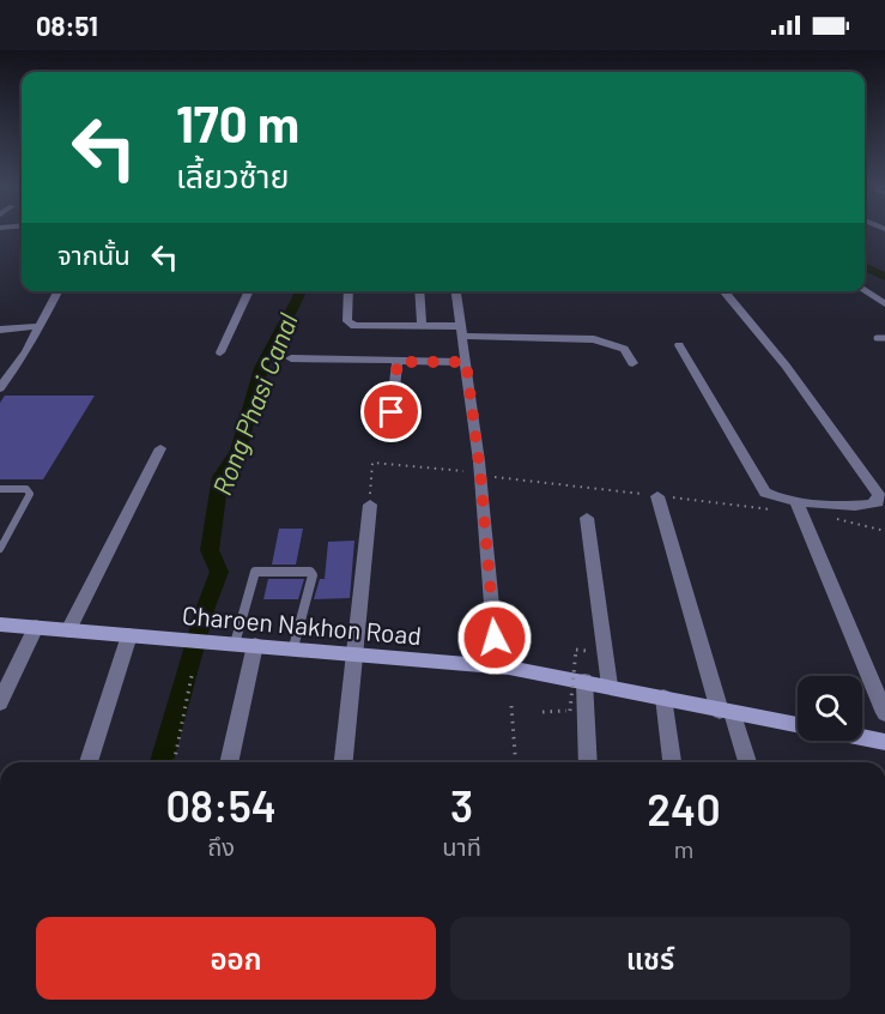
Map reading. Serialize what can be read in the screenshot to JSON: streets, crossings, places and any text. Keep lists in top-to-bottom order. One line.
{"streets":{"main road":["Charoen Nakhon Road"]},"water":["Rong Phasi Canal"],"page":{"status":"08:51","turn":["170 m","เลี้ยวซ้าย"],"then":"จากนั้น","eta":["08:54","ถึง","3","นาที","240","m"],"buttons":["ออก","แชร์"]}}
